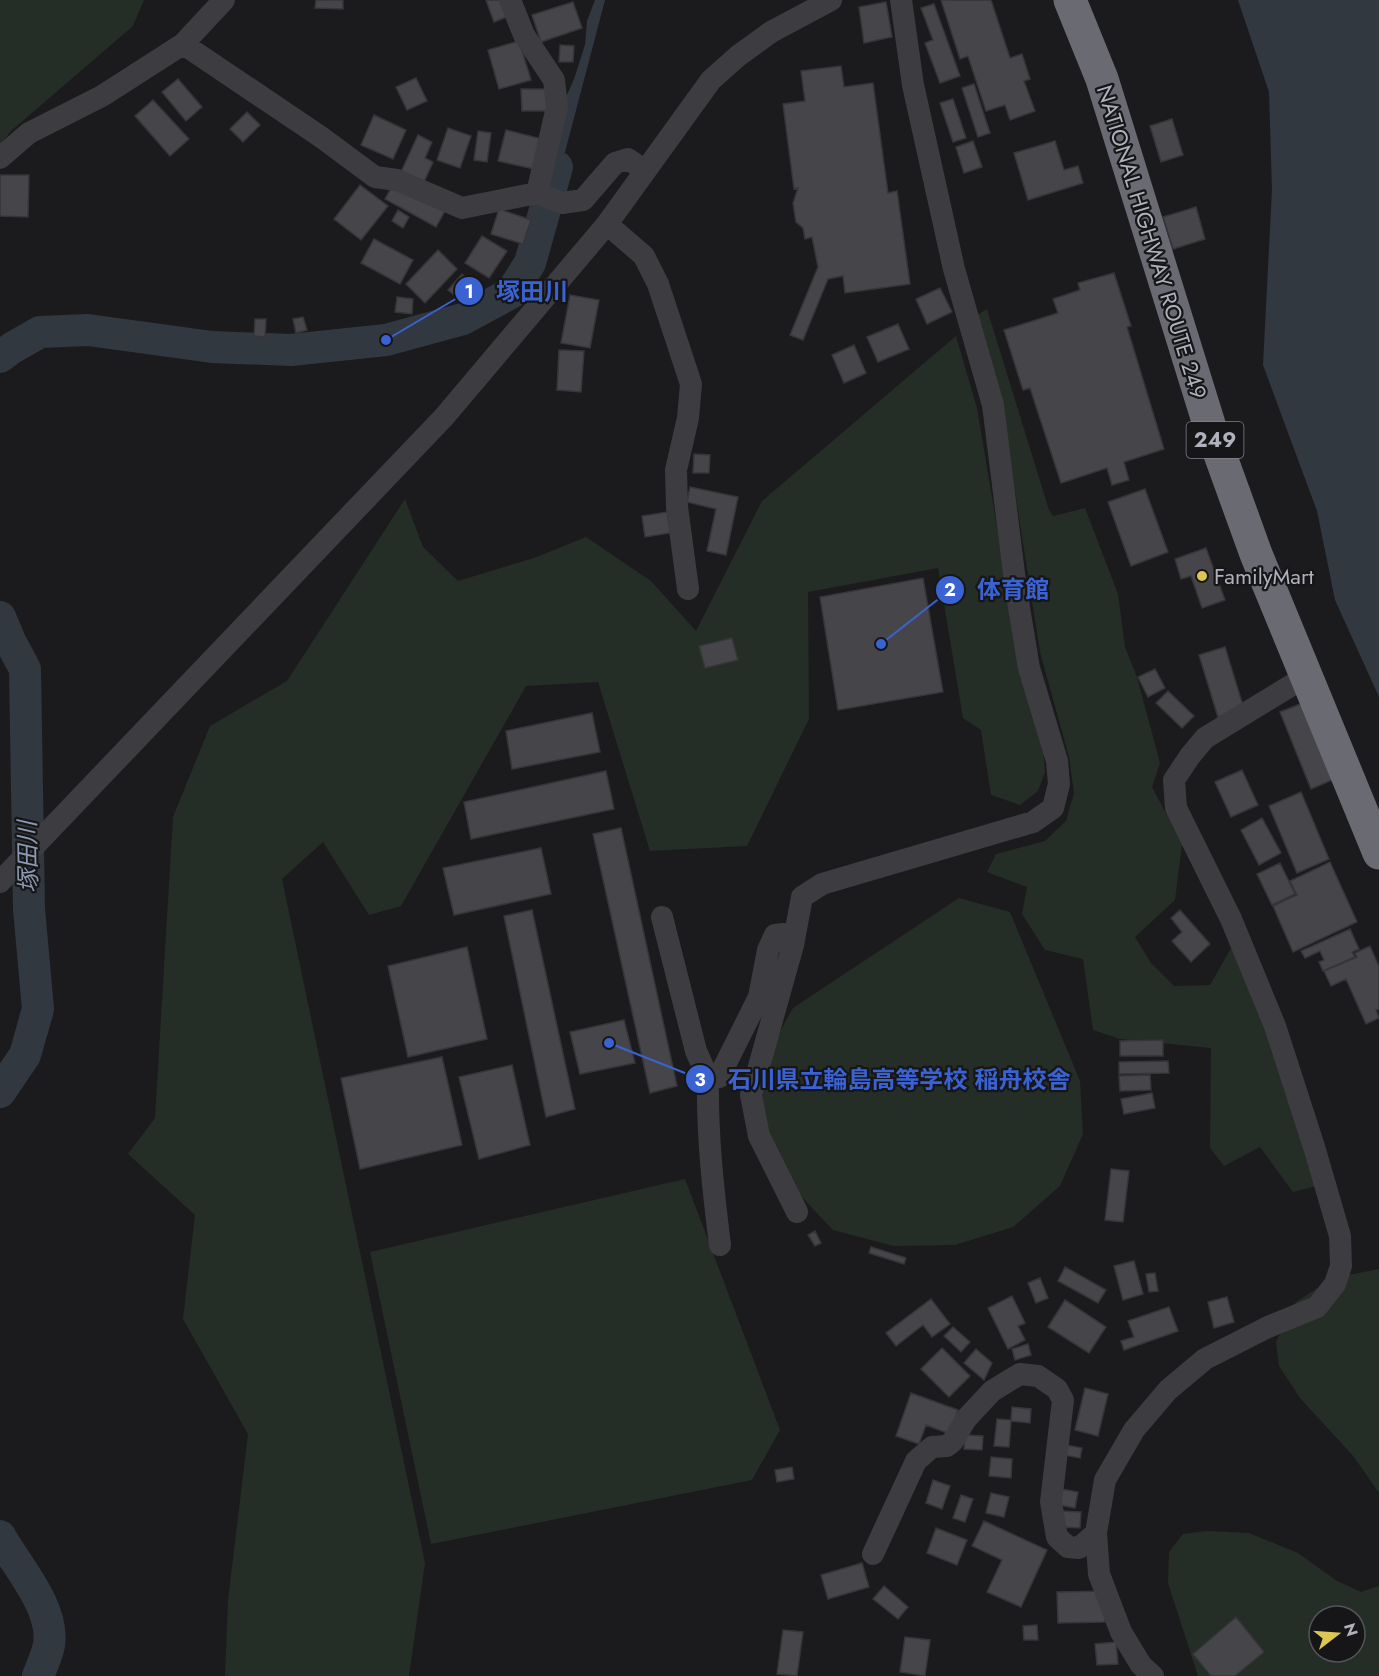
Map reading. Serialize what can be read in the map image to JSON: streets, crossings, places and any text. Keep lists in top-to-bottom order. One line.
{"streets":{"highway":["NATIONAL HIGHWAY ROUTE 249","249"]},"water":["塚田川"],"places":["塚田川","FamilyMart","体育館","石川県立輪島高等学校 稲舟校舎"],"north":"right"}
